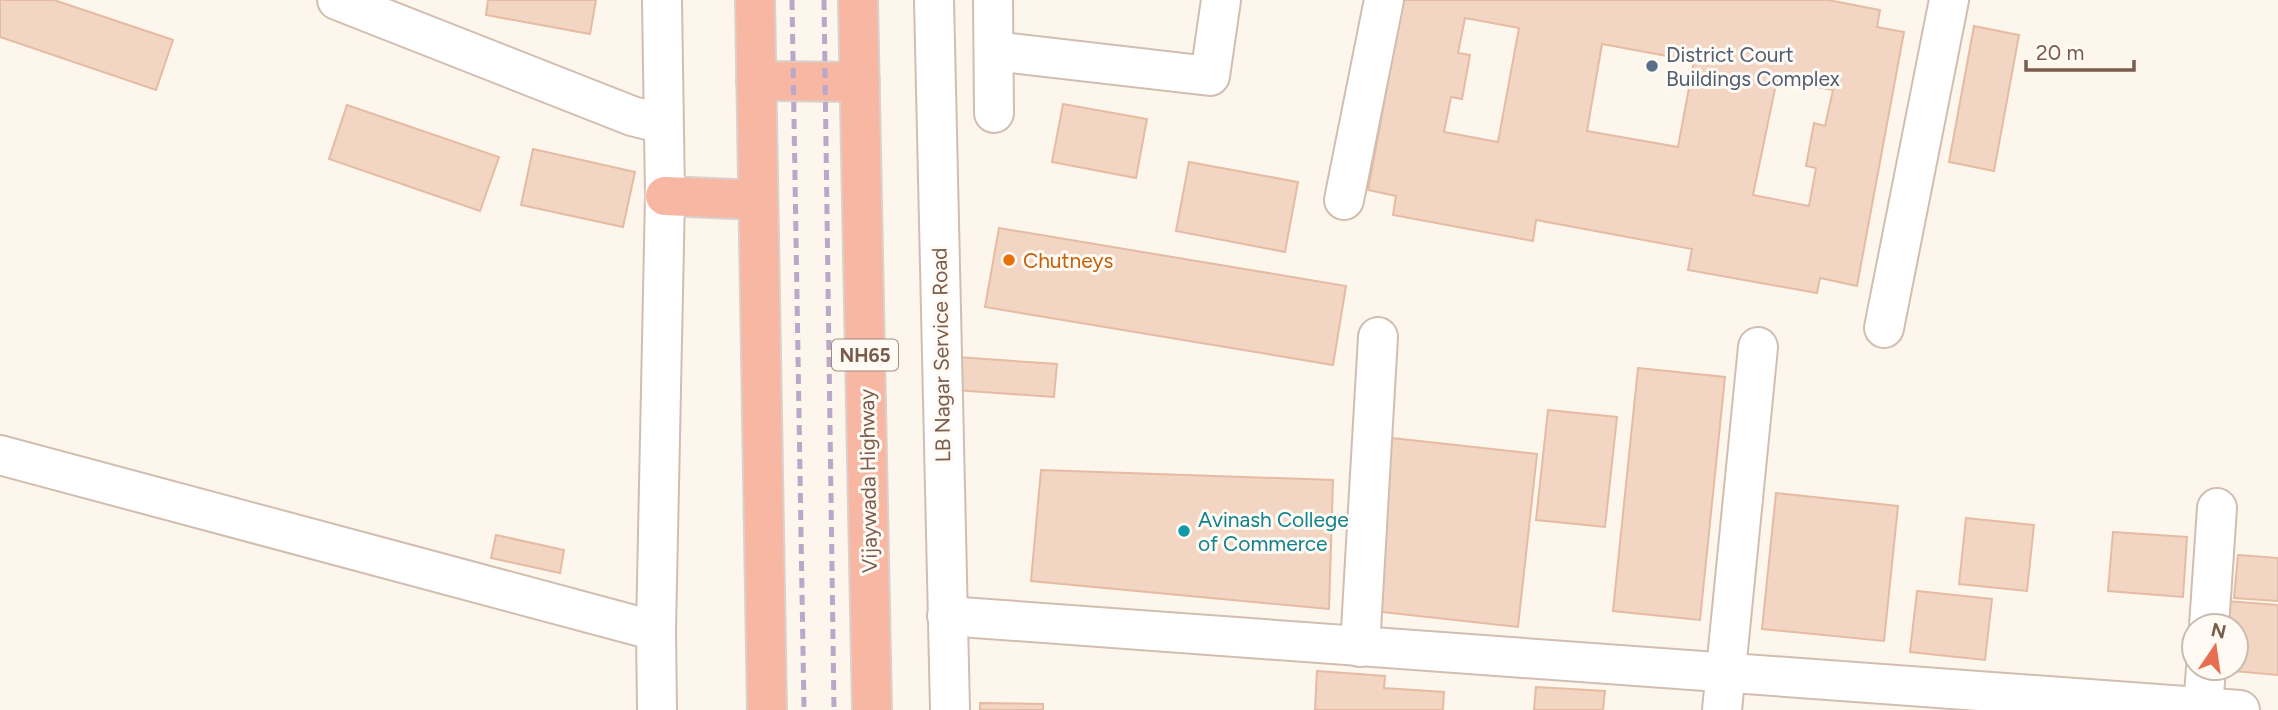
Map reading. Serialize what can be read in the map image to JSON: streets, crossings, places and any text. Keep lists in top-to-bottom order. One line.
{"streets":{"highway":["NH65","Vijaywada Highway"],"street":["LB Nagar Service Road"]},"places":["District Court Buildings Complex","Chutneys","Avinash College of Commerce"],"scale_bar":"20 m","north":"top"}
